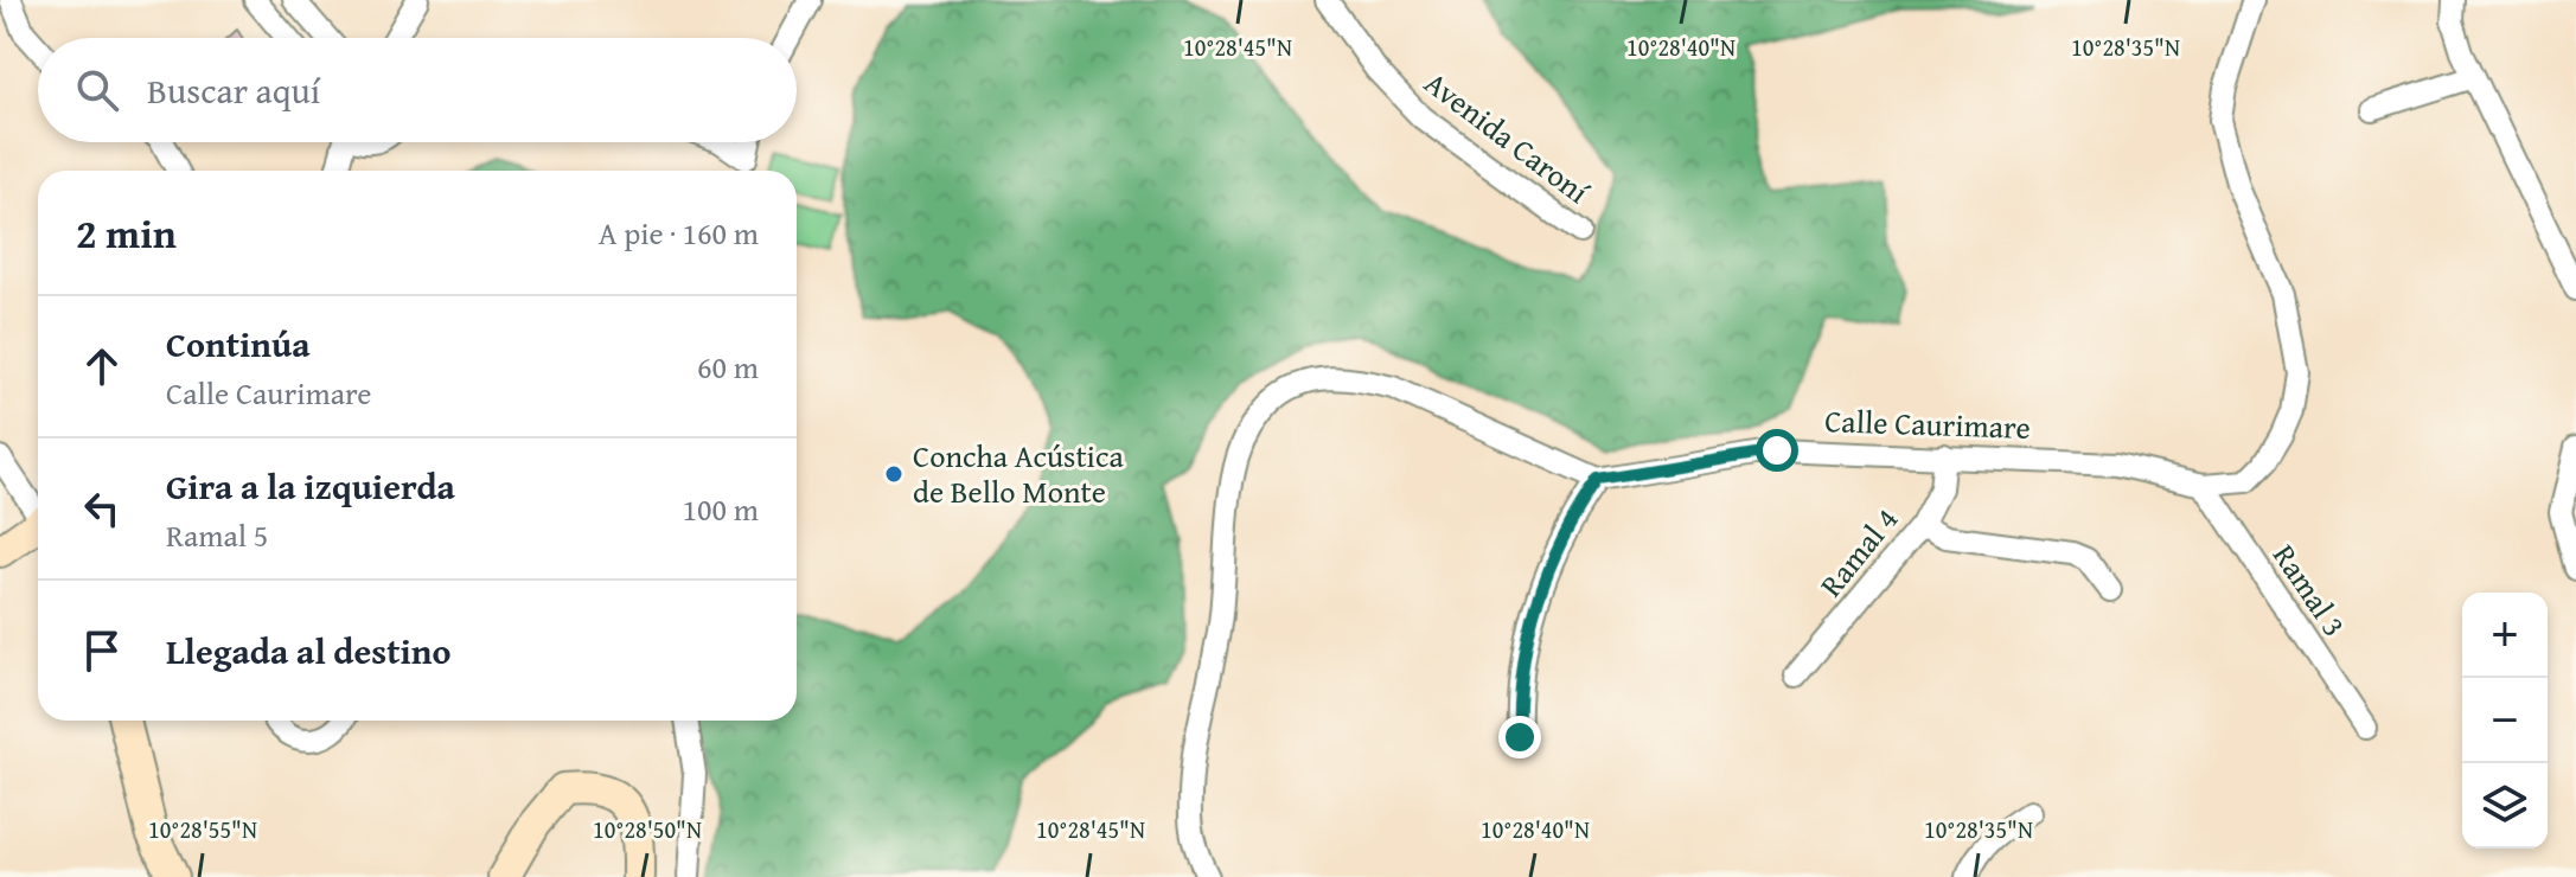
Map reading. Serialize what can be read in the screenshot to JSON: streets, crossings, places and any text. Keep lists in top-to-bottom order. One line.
{"streets":{"street":["Avenida Caroní","Calle Caurimare","Ramal 4","Ramal 3"]},"crossings":[["Calle Caurimare","Ramal 4"],["Calle Caurimare","Ramal 3"]],"places":["Concha Acústica de Bello Monte"],"page":{"search":"Buscar aquí","heading":["2 min","A pie · 160 m"],"list":[["Continúa","Calle Caurimare","60 m"],["Gira a la izquierda","Ramal 5","100 m"],"Llegada al destino"],"map_buttons":["+","−"]},"coordinates":["10°28'45\"N","10°28'40\"N","10°28'35\"N","10°28'55\"N","10°28'50\"N"]}
